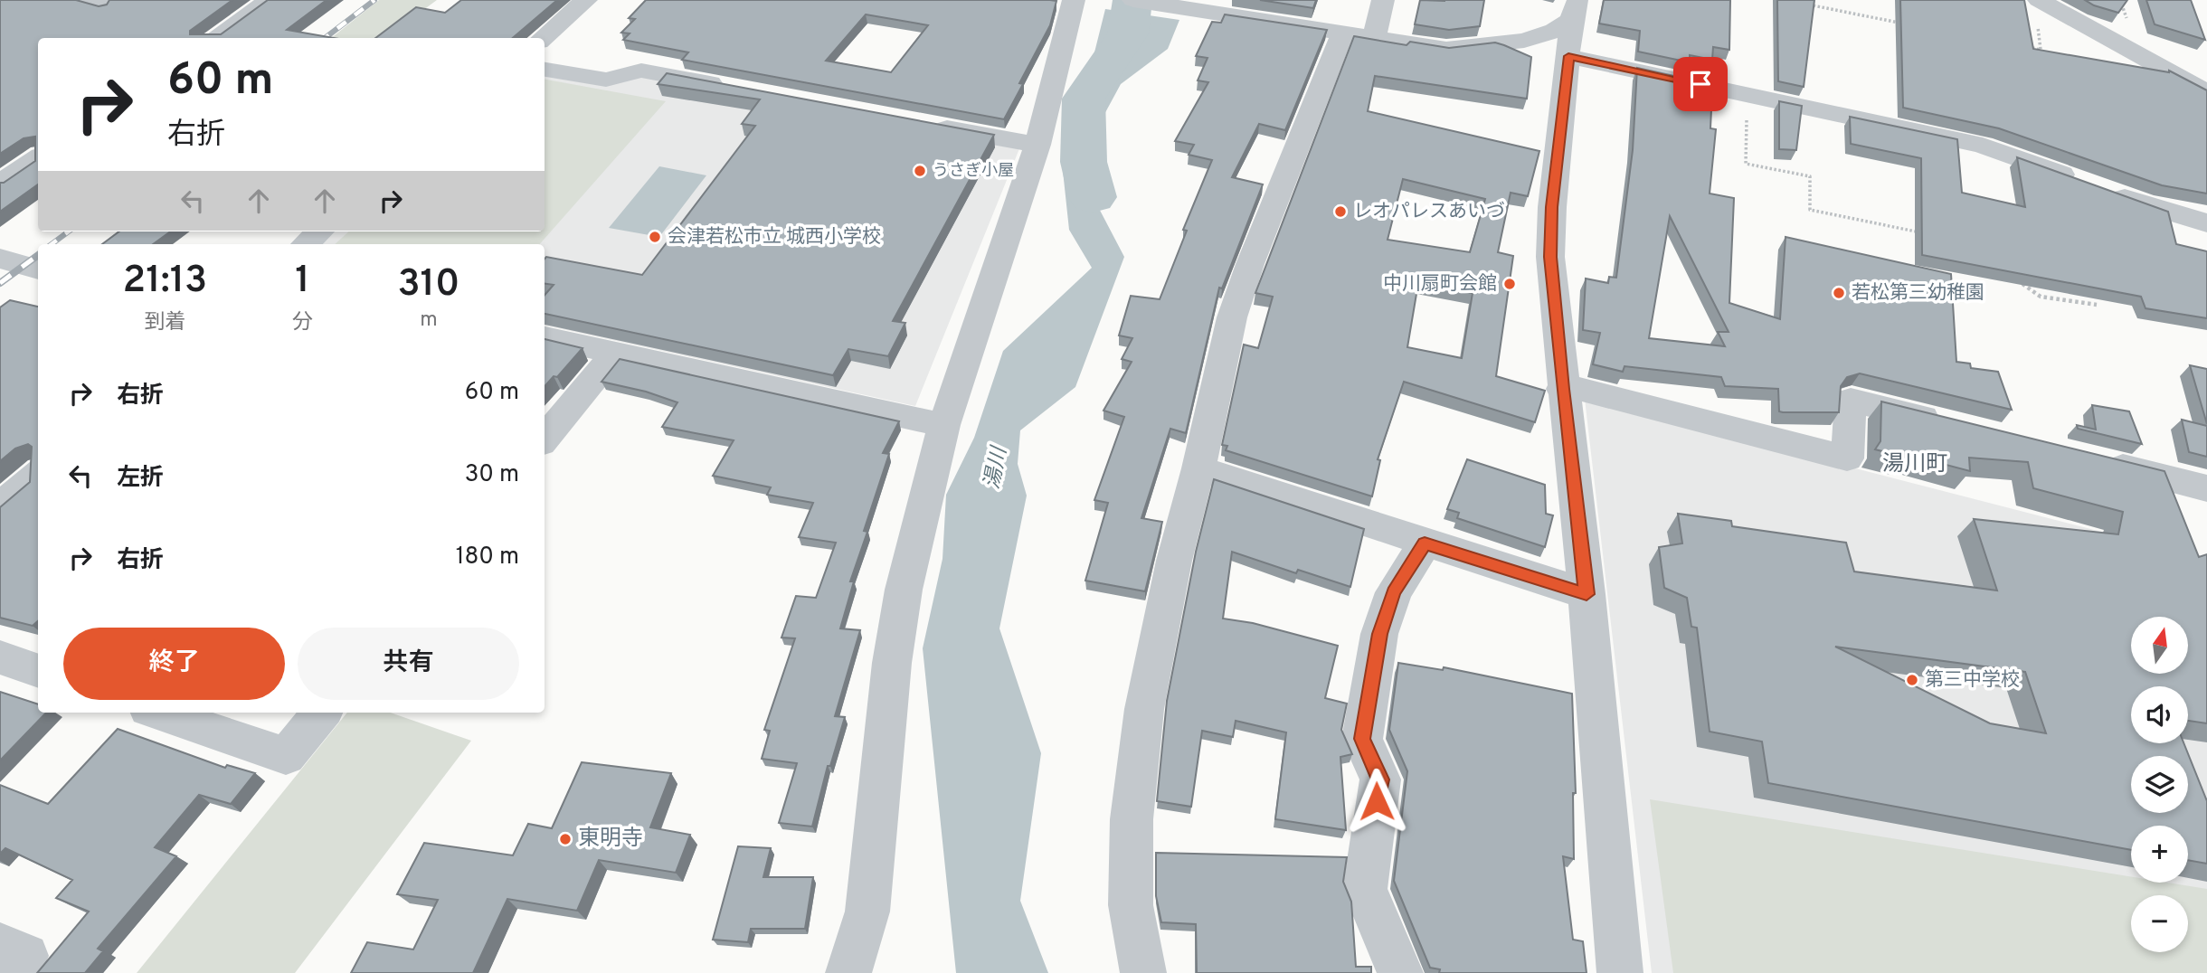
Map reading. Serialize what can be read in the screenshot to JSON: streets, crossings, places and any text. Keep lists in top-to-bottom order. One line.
{"districts":["湯川町"],"water":["湯川"],"places":["うさぎ小屋","レオパレスあいづ","会津若松市立 城西小学校","中川扇町会館","若松第三幼稚園","第三中学校","東明寺"],"north":"top","page":{"turn":["60 m","右折"],"eta":["21:13","到着","1","分","310","m"],"list":[{"name":"右折","value":"60 m"},{"name":"左折","value":"30 m"},{"name":"右折","value":"180 m"}],"buttons":["終了","共有"],"map_buttons":["+","−"]}}
